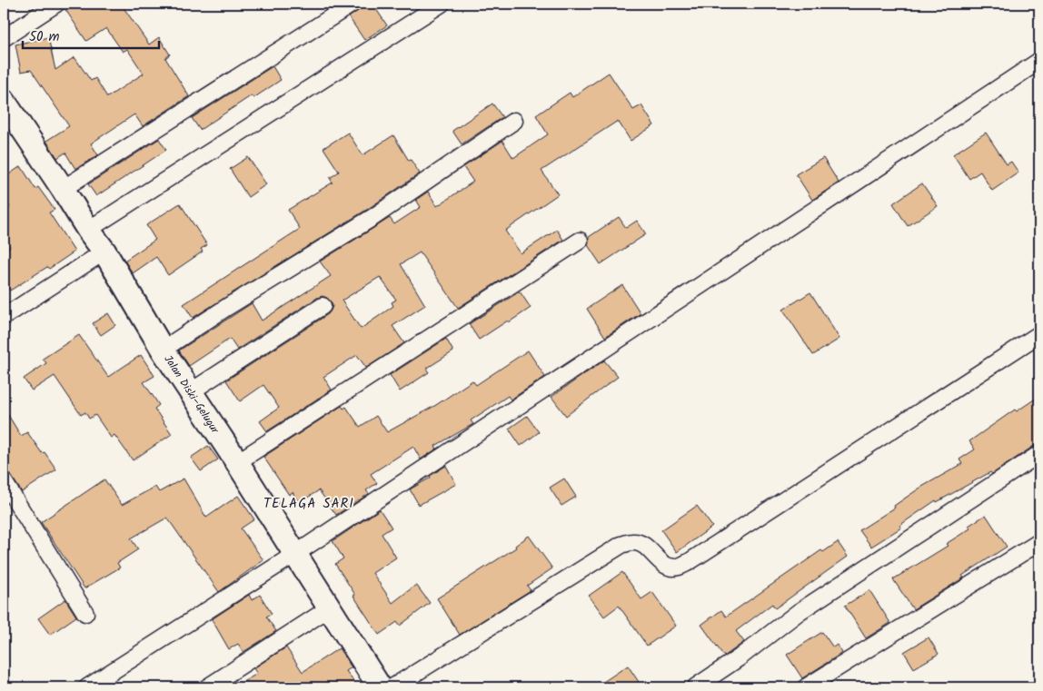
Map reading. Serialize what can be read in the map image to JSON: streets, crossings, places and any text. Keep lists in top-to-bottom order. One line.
{"streets":{"main road":["Jalan Diski–Gelugur"]},"districts":["TELAGA SARI"],"scale_bar":"50 m"}
